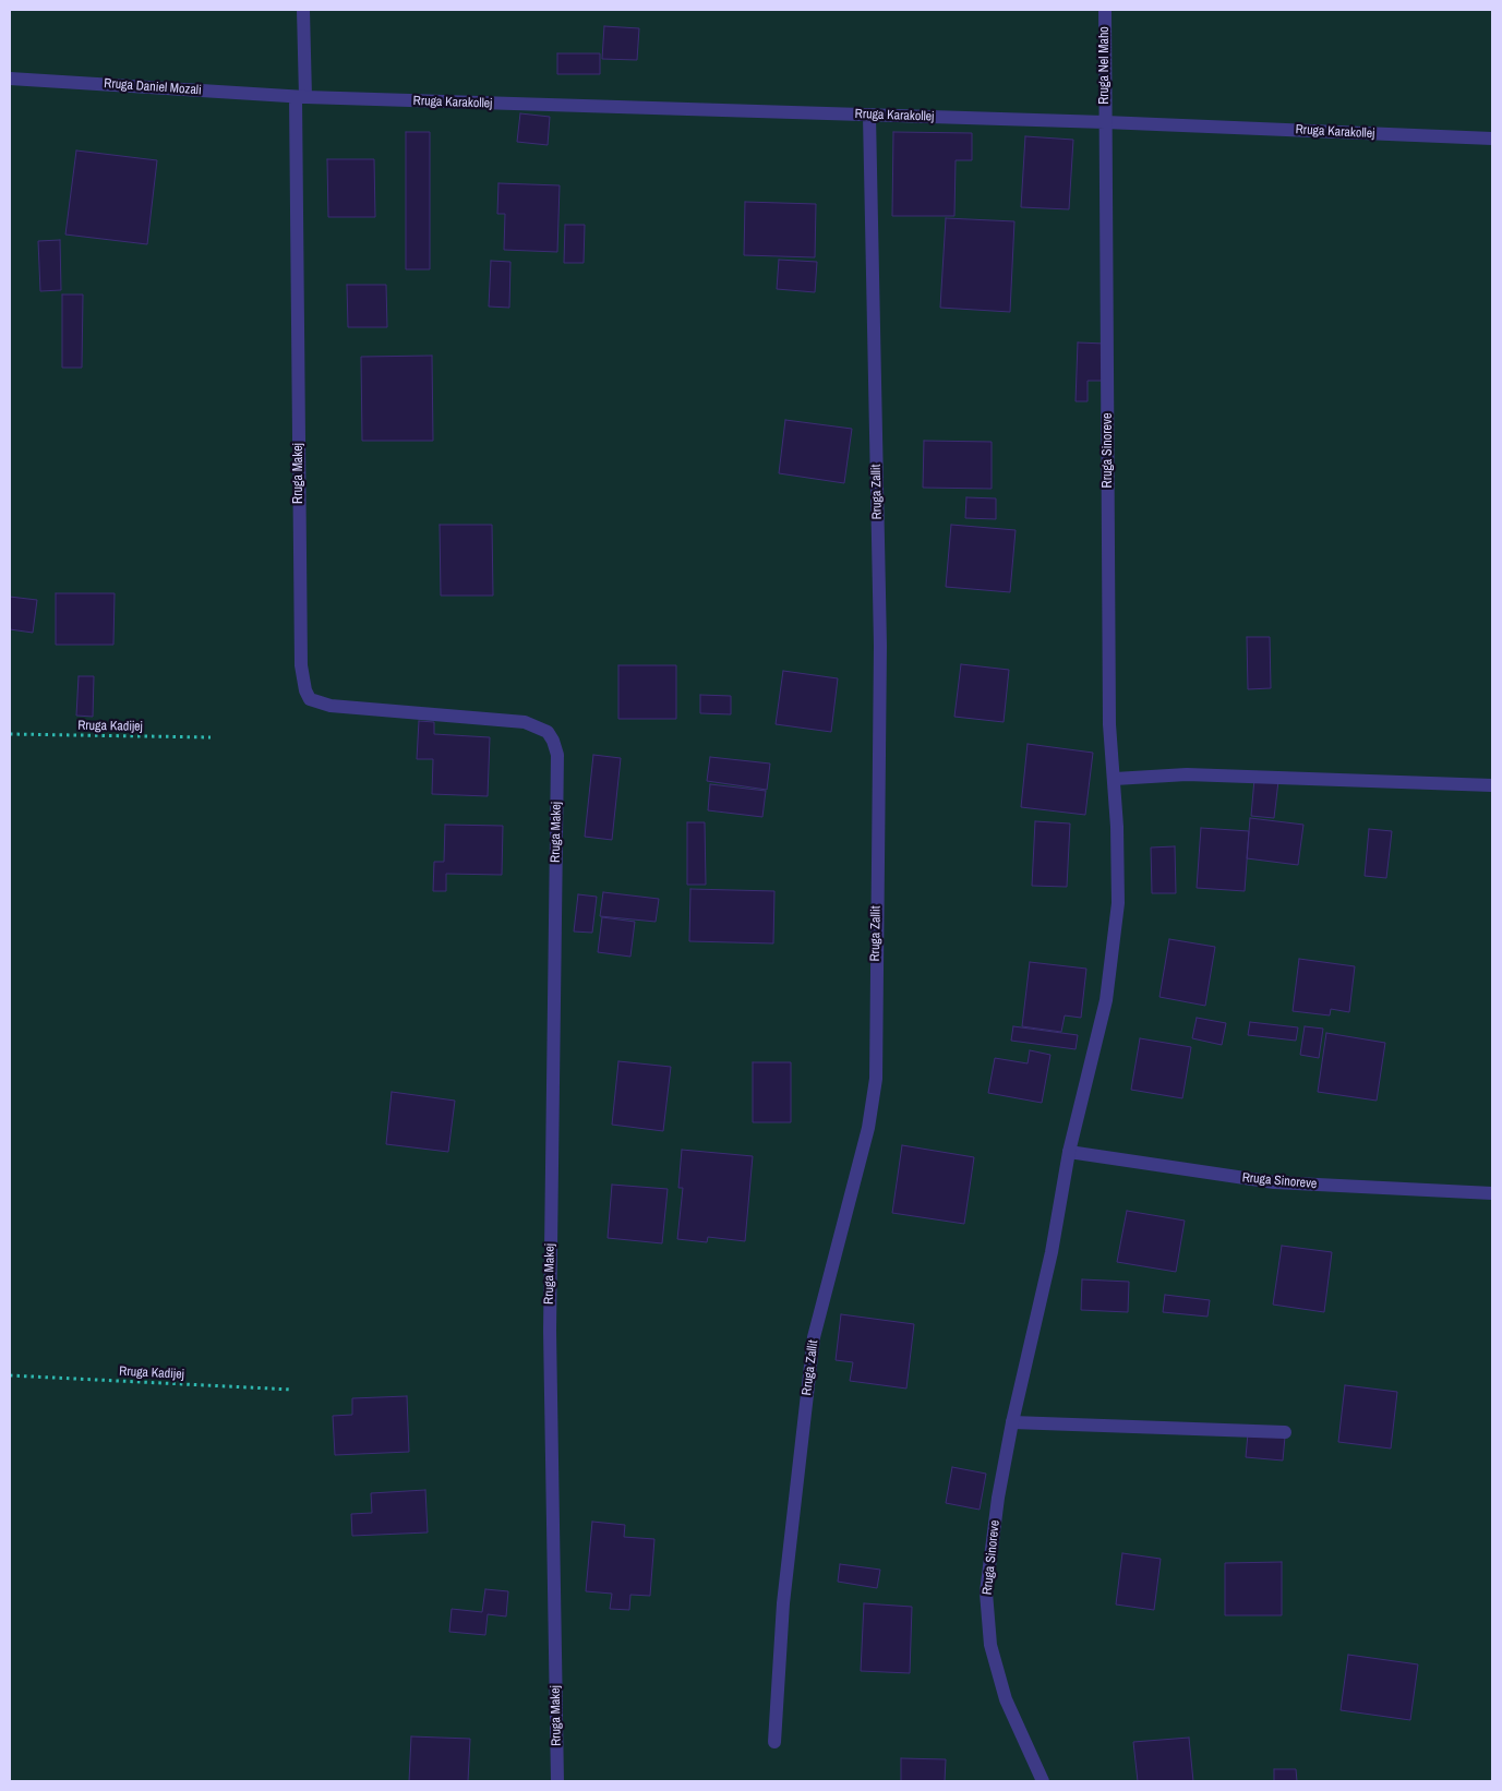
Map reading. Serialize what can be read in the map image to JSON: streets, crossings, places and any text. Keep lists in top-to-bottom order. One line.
{"streets":{"street":["Rruga Nel Maho","Rruga Daniel Mozali","Rruga Karakollej","Rruga Sinoreve","Rruga Makej","Rruga Zallit"],"path":["Rruga Kadijej"]},"crossings":[["Rruga Nel Maho","Rruga Karakollej"],["Rruga Nel Maho","Rruga Sinoreve"],["Rruga Daniel Mozali","Rruga Karakollej"],["Rruga Daniel Mozali","Rruga Makej"],["Rruga Karakollej","Rruga Sinoreve"],["Rruga Karakollej","Rruga Makej"],["Rruga Karakollej","Rruga Zallit"]]}
